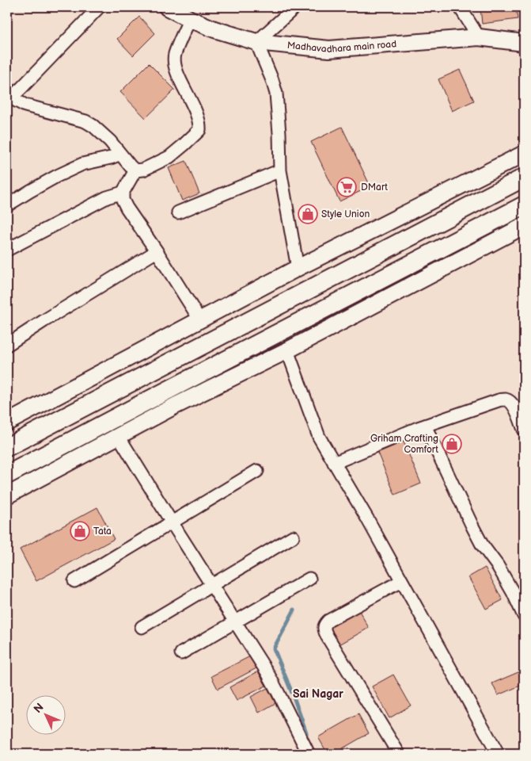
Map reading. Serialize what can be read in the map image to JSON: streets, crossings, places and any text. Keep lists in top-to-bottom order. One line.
{"streets":{"street":["Madhavadhara main road"]},"districts":["Sai Nagar"],"places":{"supermarket":["DMart"],"shop":["Style Union","Griham Crafting Comfort","Tata"]},"north":"top left"}
